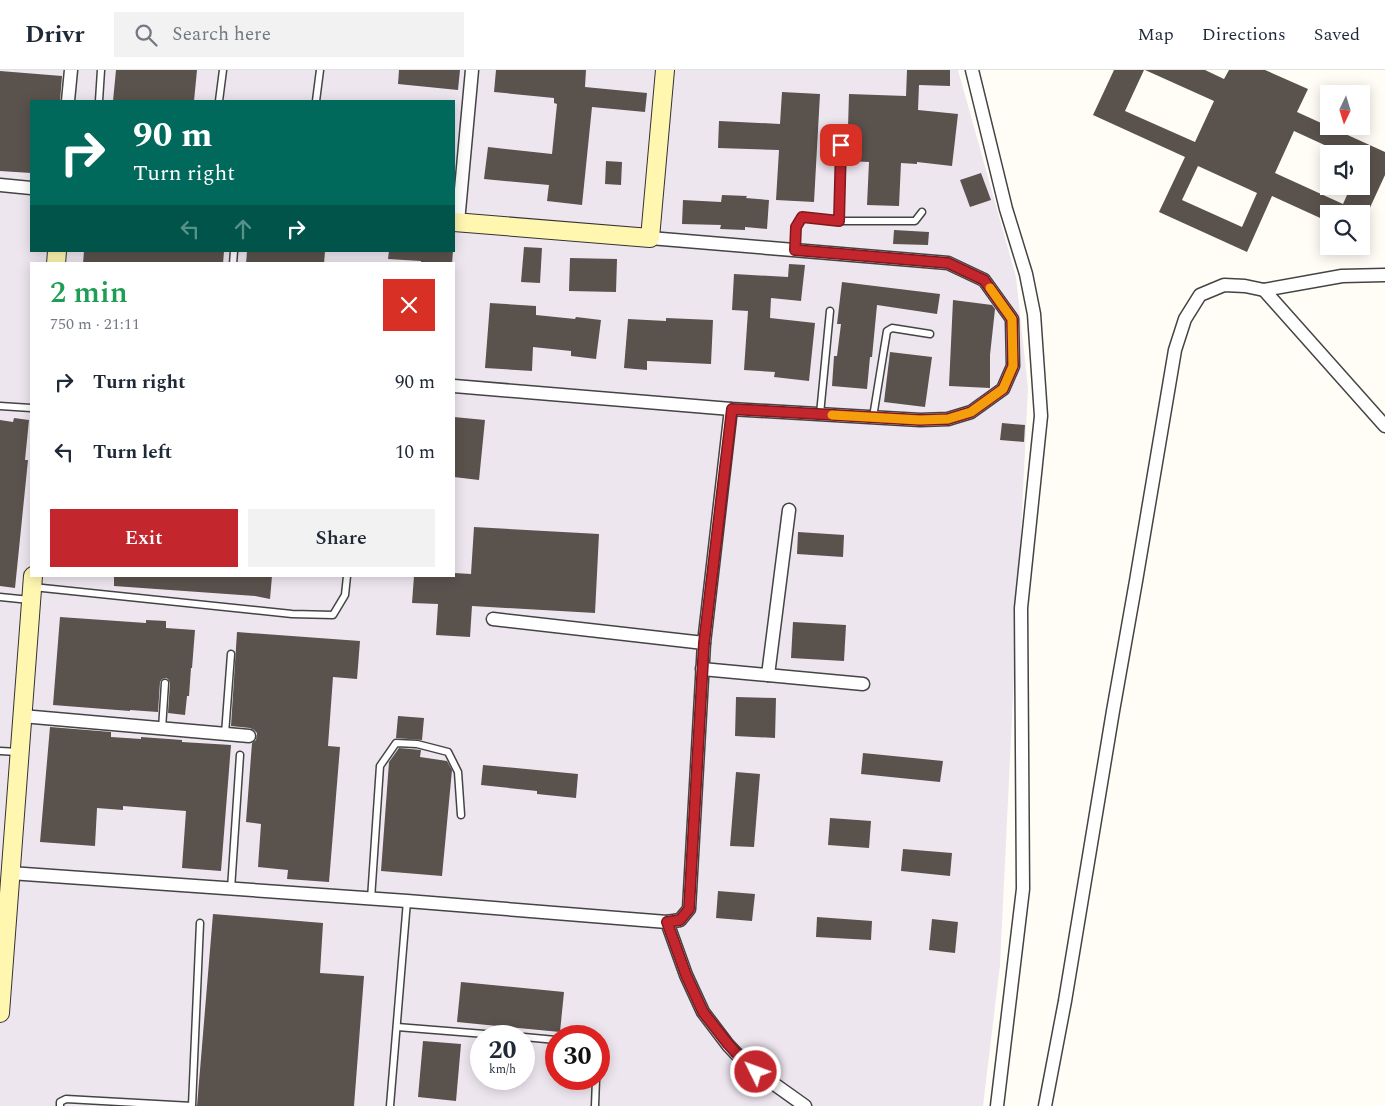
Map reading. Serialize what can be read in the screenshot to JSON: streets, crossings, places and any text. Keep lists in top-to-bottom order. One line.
{"north":"bottom","page":{"header":"Drivr","search":"Search here","nav":["Map","Directions","Saved"],"turn":["90 m","Turn right"],"heading":["2 min","750 m · 21:11"],"list":[{"name":"Turn right","value":"90 m"},{"name":"Turn left","value":"10 m"}],"buttons":["Exit","Share"],"speed":"20 km/h","limit":"30"}}
